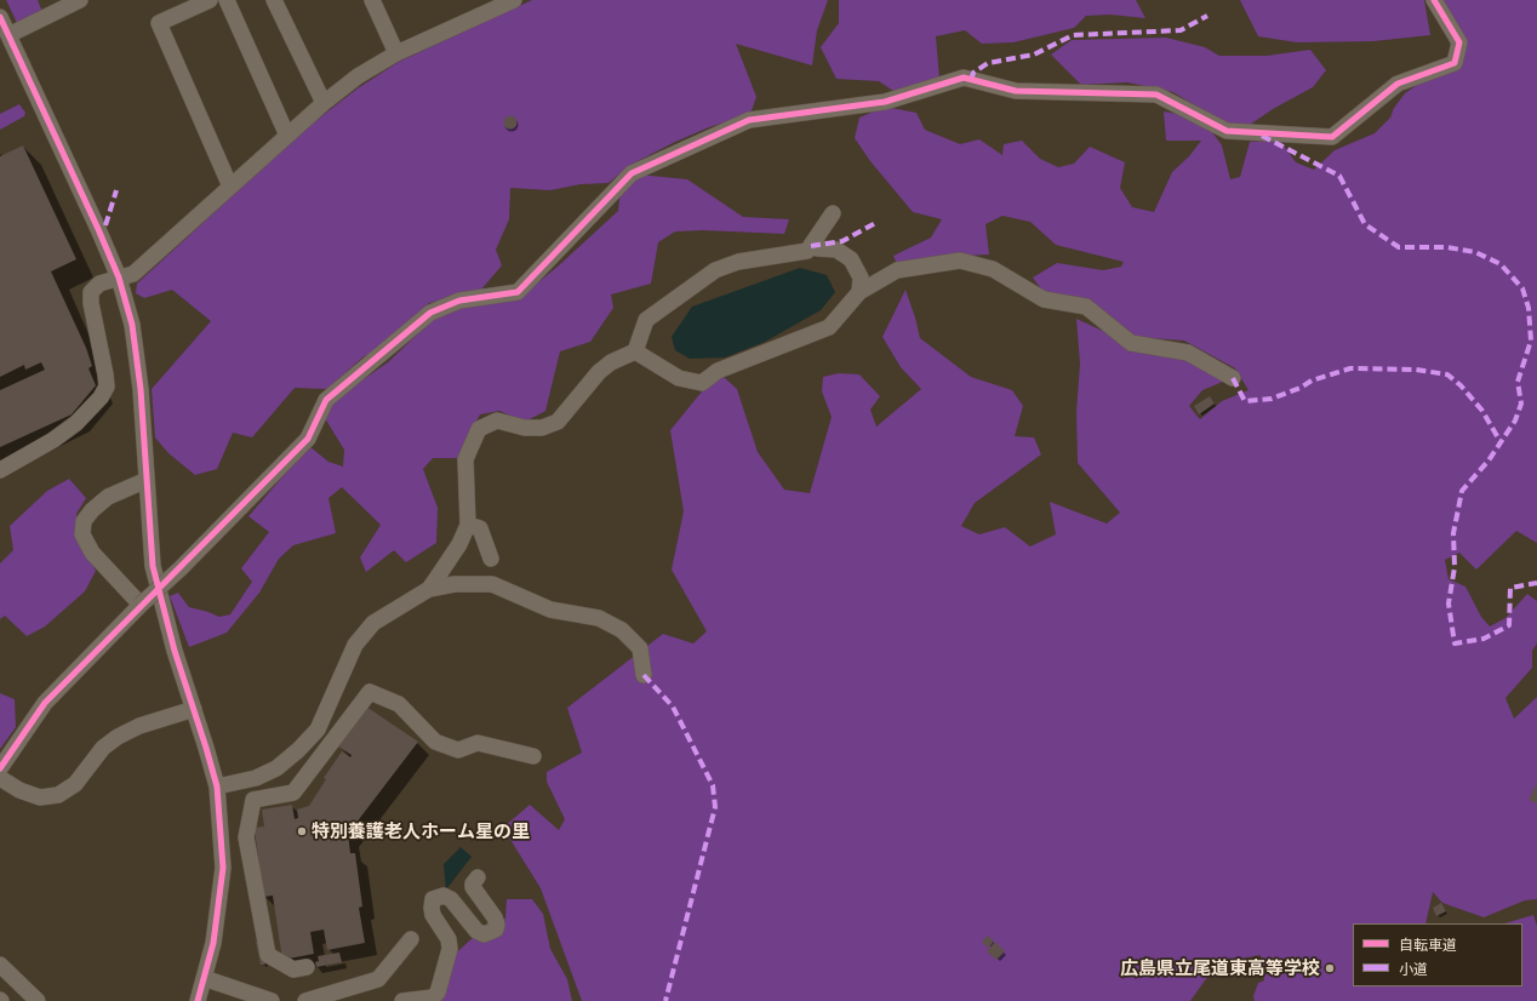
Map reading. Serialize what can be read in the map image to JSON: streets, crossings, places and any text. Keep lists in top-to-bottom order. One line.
{"places":["特別養護老人ホーム星の里","広島県立尾道東高等学校"],"legend":["自転車道","小道"]}
